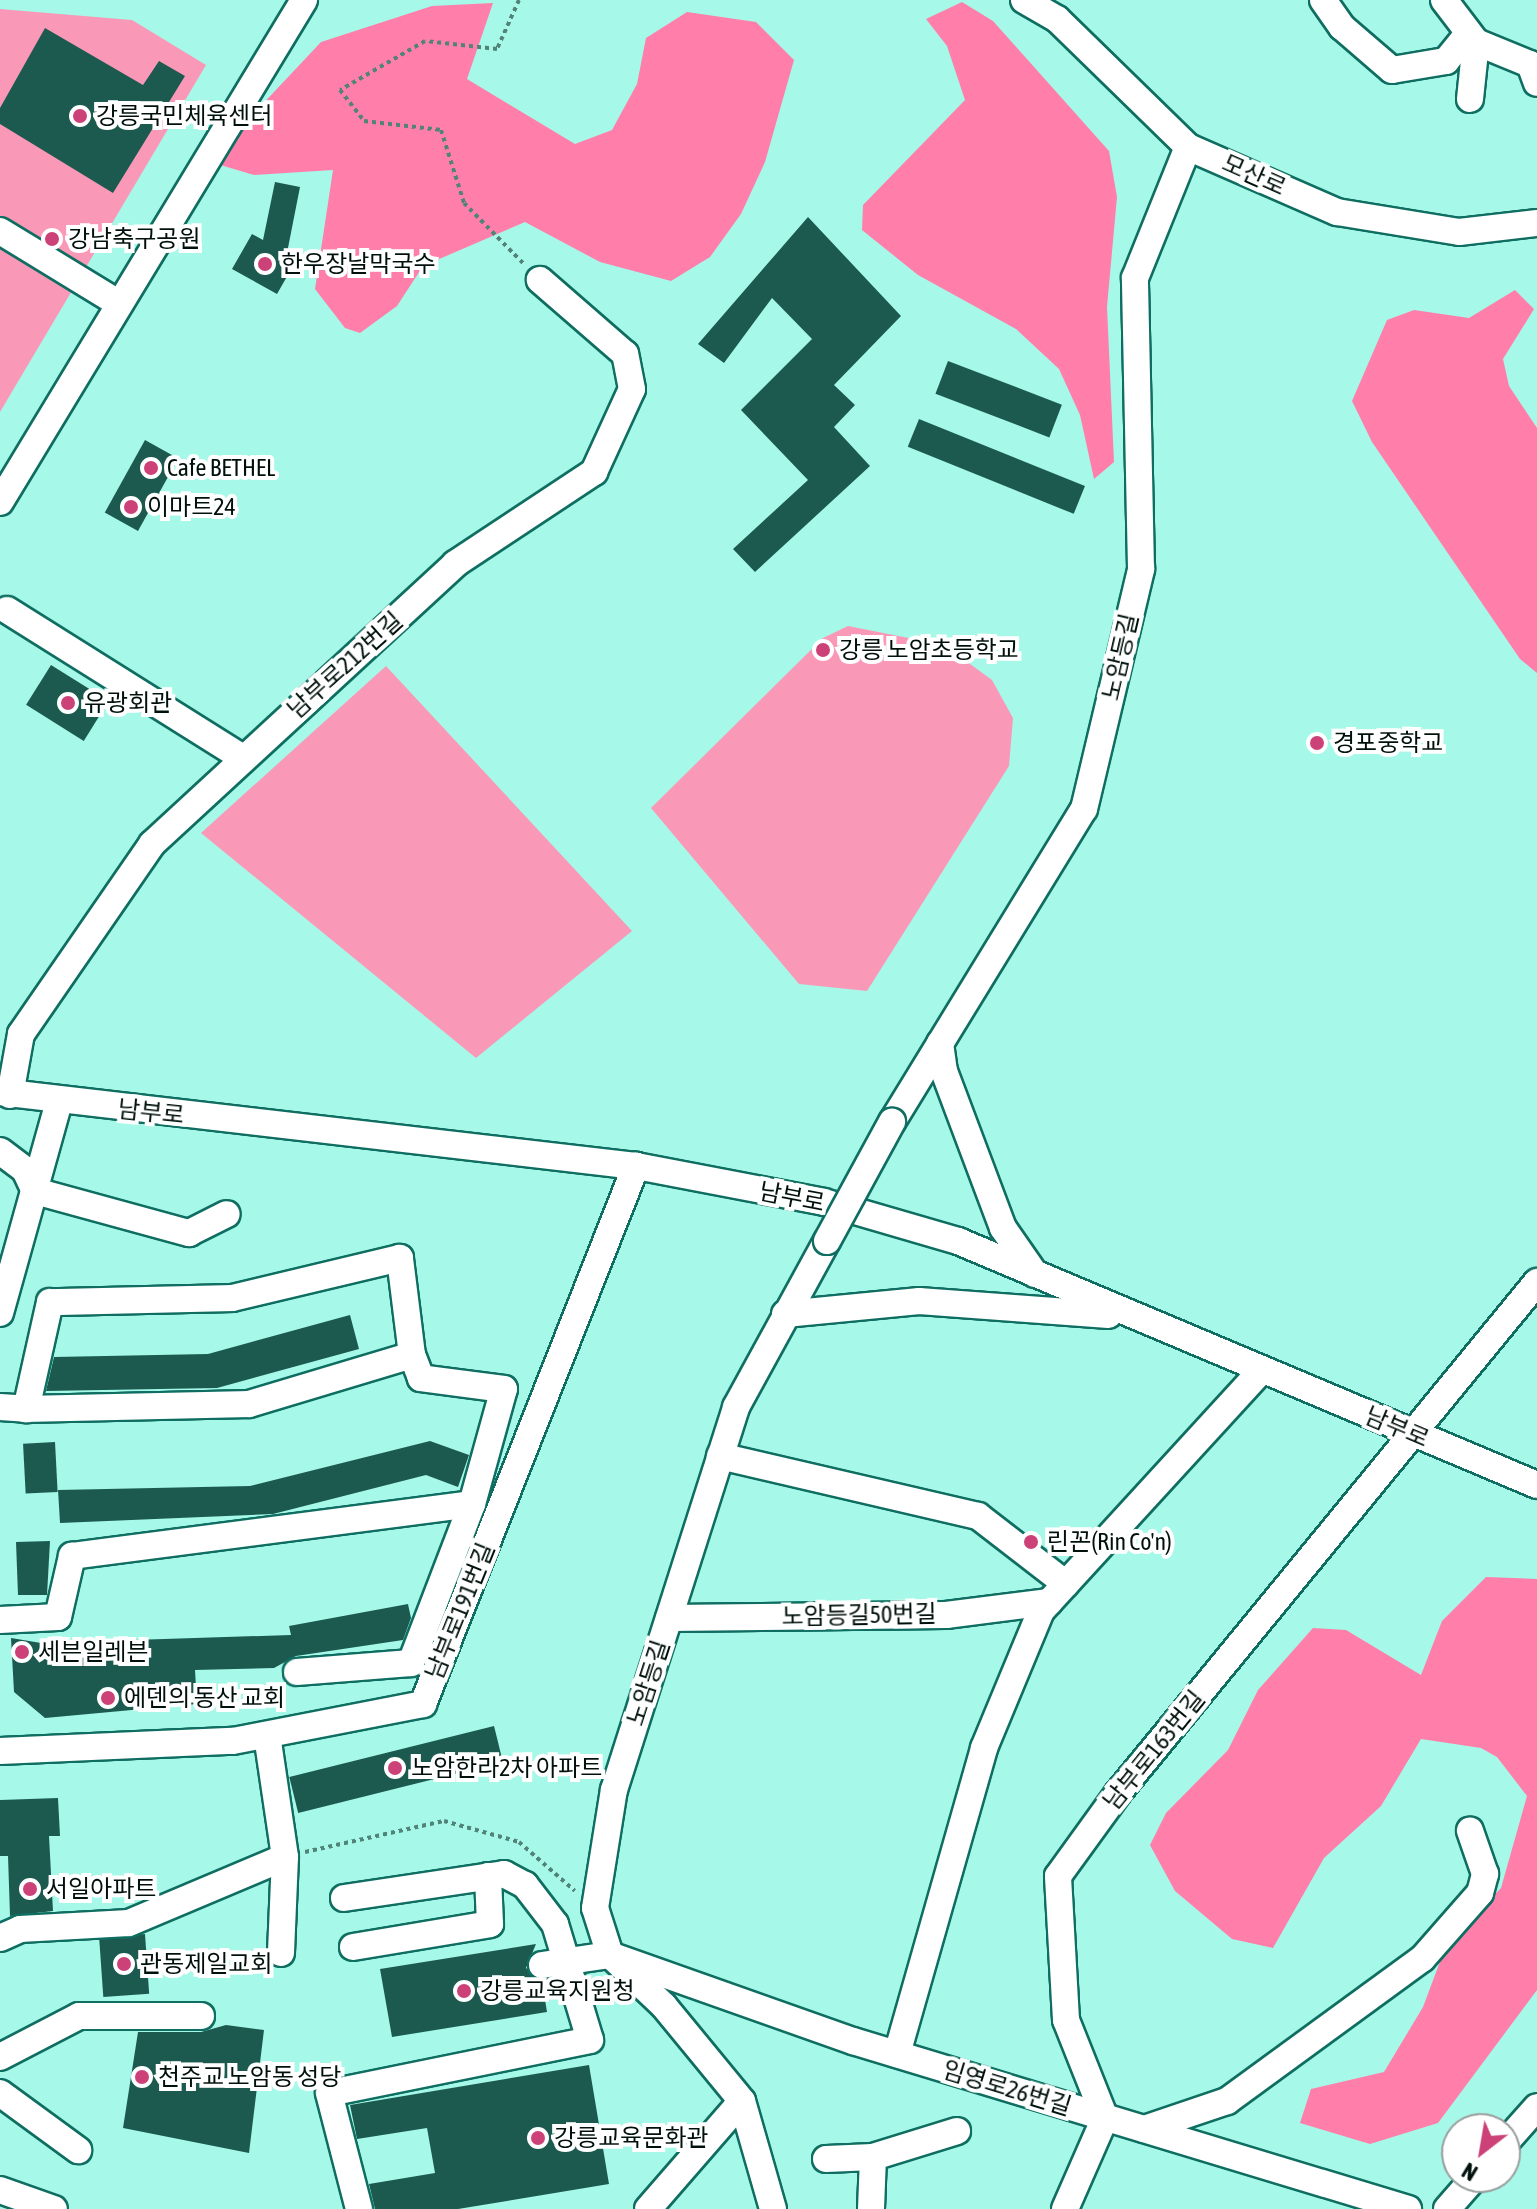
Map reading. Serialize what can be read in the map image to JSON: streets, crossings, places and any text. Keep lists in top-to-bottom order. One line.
{"streets":{"street":["모산로","노암등길","남부로212번길","남부로","남부로191번길","노암등길50번길","남부로163번길","임영로26번길"]},"crossings":[["모산로","노암등길"],["노암등길","노암등길50번길"],["노암등길","임영로26번길"],["남부로212번길","남부로"],["남부로","남부로191번길"],["남부로","남부로163번길"],["남부로163번길","임영로26번길"]],"places":["강릉국민체육센터","강남축구공원","한우장날막국수","Cafe BETHEL","이마트24","강릉 노암초등학교","유광회관","경포중학교","린꼰(Rin Co'n)","세븐일레븐","에덴의 동산 교회","노암한라2차 아파트","서일아파트","관동제일교회","강릉교육지원청","천주교 노암동 성당","강릉교육문화관"],"north":"bottom left"}
